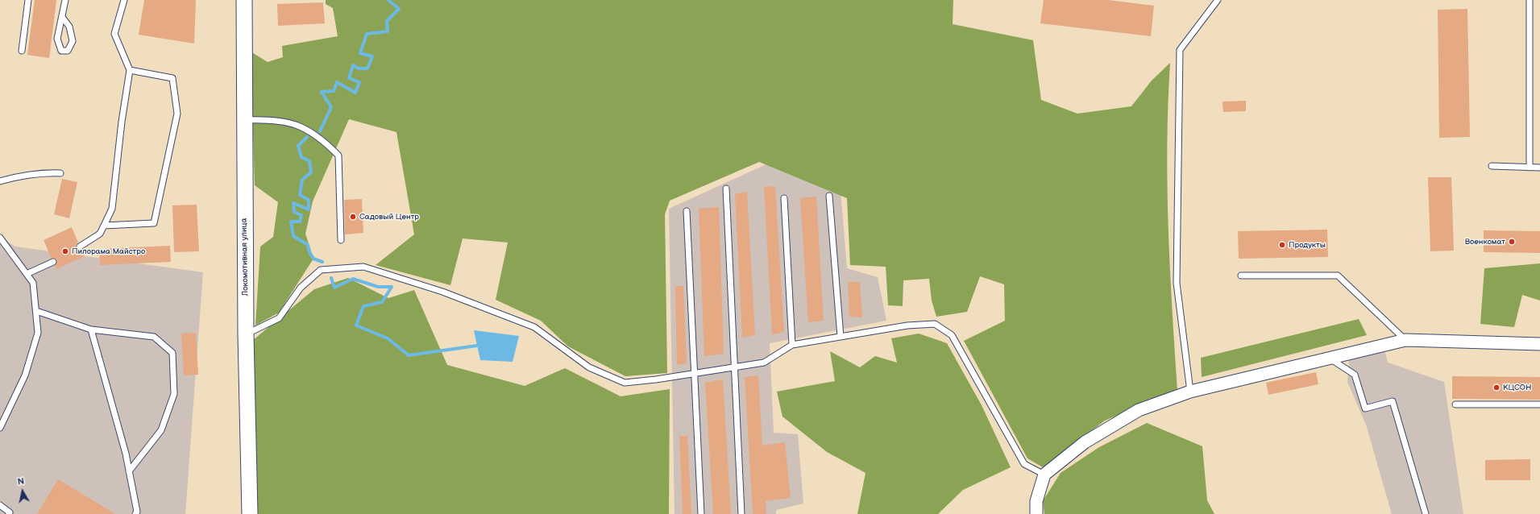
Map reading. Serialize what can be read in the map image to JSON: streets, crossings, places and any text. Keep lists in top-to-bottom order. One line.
{"streets":{"street":["Локомотивная улица"]},"places":["Садовый Центр","Военкомат","Продукты","Пилорама Майстро","КЦСОН"],"north":"top"}
